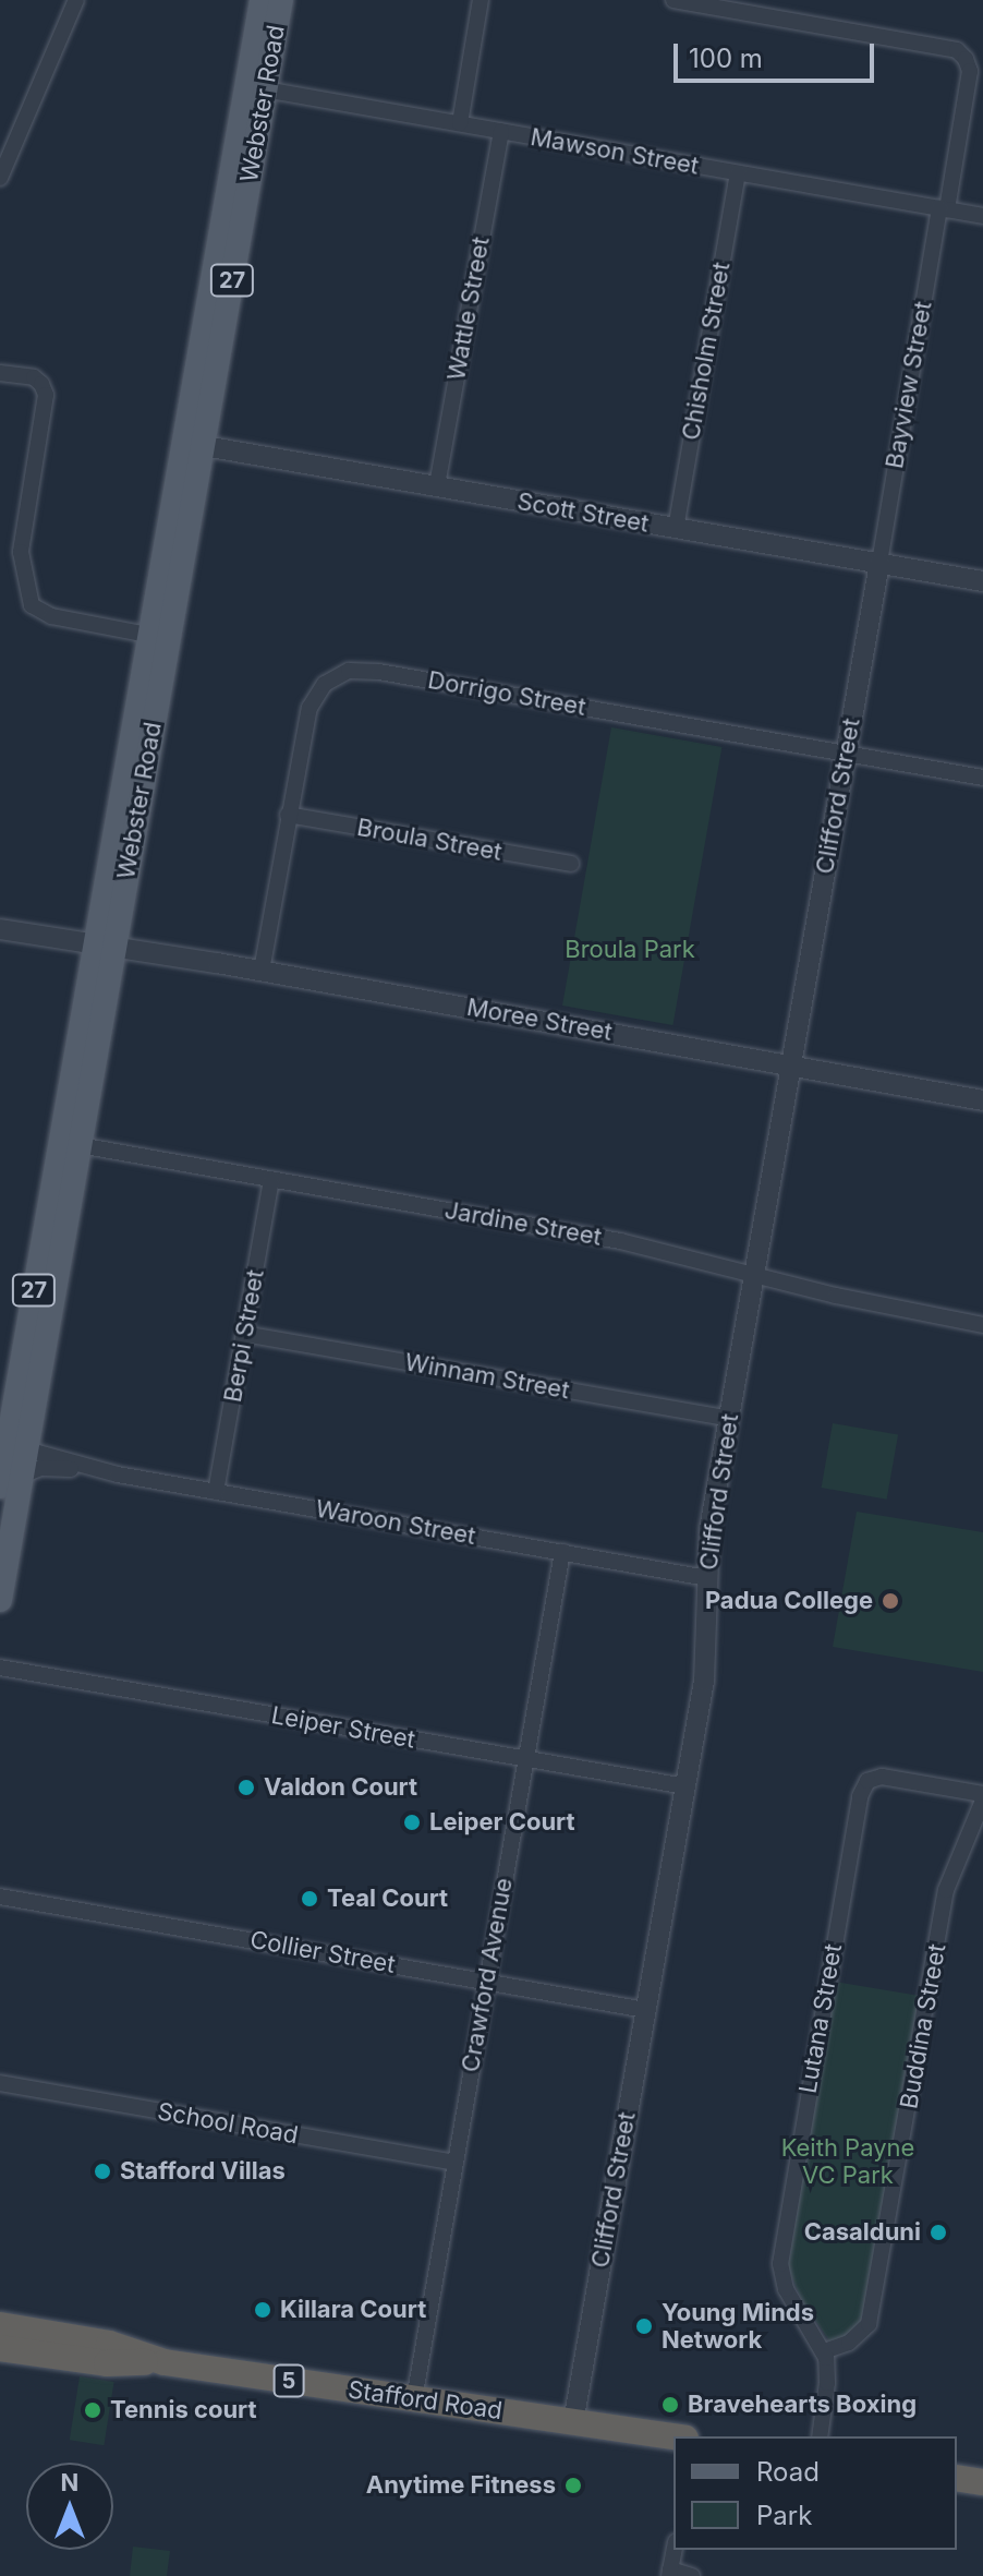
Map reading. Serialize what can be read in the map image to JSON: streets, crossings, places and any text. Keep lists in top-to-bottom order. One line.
{"streets":{"highway":["5","Stafford Road"],"main road":["Webster Road","27"],"street":["Mawson Street","Wattle Street","Chisholm Street","Bayview Street","Scott Street","Dorrigo Street","Clifford Street","Broula Street","Moree Street","Jardine Street","Berpi Street","Winnam Street","Waroon Street","Leiper Street","Collier Street","Crawford Avenue","Lutana Street","Buddina Street","School Road"]},"crossings":[["Webster Road","Mawson Street"],["Webster Road","Scott Street"],["Webster Road","Moree Street"],["Webster Road","Jardine Street"],["Webster Road","Waroon Street"],["Mawson Street","Wattle Street"],["Mawson Street","Chisholm Street"],["Mawson Street","Bayview Street"],["Wattle Street","Scott Street"],["Chisholm Street","Scott Street"],["Bayview Street","Scott Street"],["Bayview Street","Clifford Street"],["Scott Street","Clifford Street"],["Dorrigo Street","Clifford Street"],["Dorrigo Street","Broula Street"],["Dorrigo Street","Moree Street"],["Clifford Street","Moree Street"],["Clifford Street","Jardine Street"],["Clifford Street","Winnam Street"],["Clifford Street","Waroon Street"],["Clifford Street","Leiper Street"],["Clifford Street","Collier Street"],["Clifford Street","Stafford Road"],["Jardine Street","Berpi Street"],["Berpi Street","Winnam Street"],["Berpi Street","Waroon Street"],["Waroon Street","Crawford Avenue"],["Leiper Street","Crawford Avenue"],["Collier Street","Crawford Avenue"],["Crawford Avenue","School Road"],["Crawford Avenue","Stafford Road"],["Lutana Street","Buddina Street"]],"parks":["Broula Park","Keith Payne VC Park"],"places":["Padua College","Valdon Court","Leiper Court","Teal Court","Stafford Villas","Casalduni","Killara Court","Young Minds Network","Bravehearts Boxing","Tennis court","Anytime Fitness"],"legend":["Road","Park"],"scale_bar":"100 m","north":"top"}
